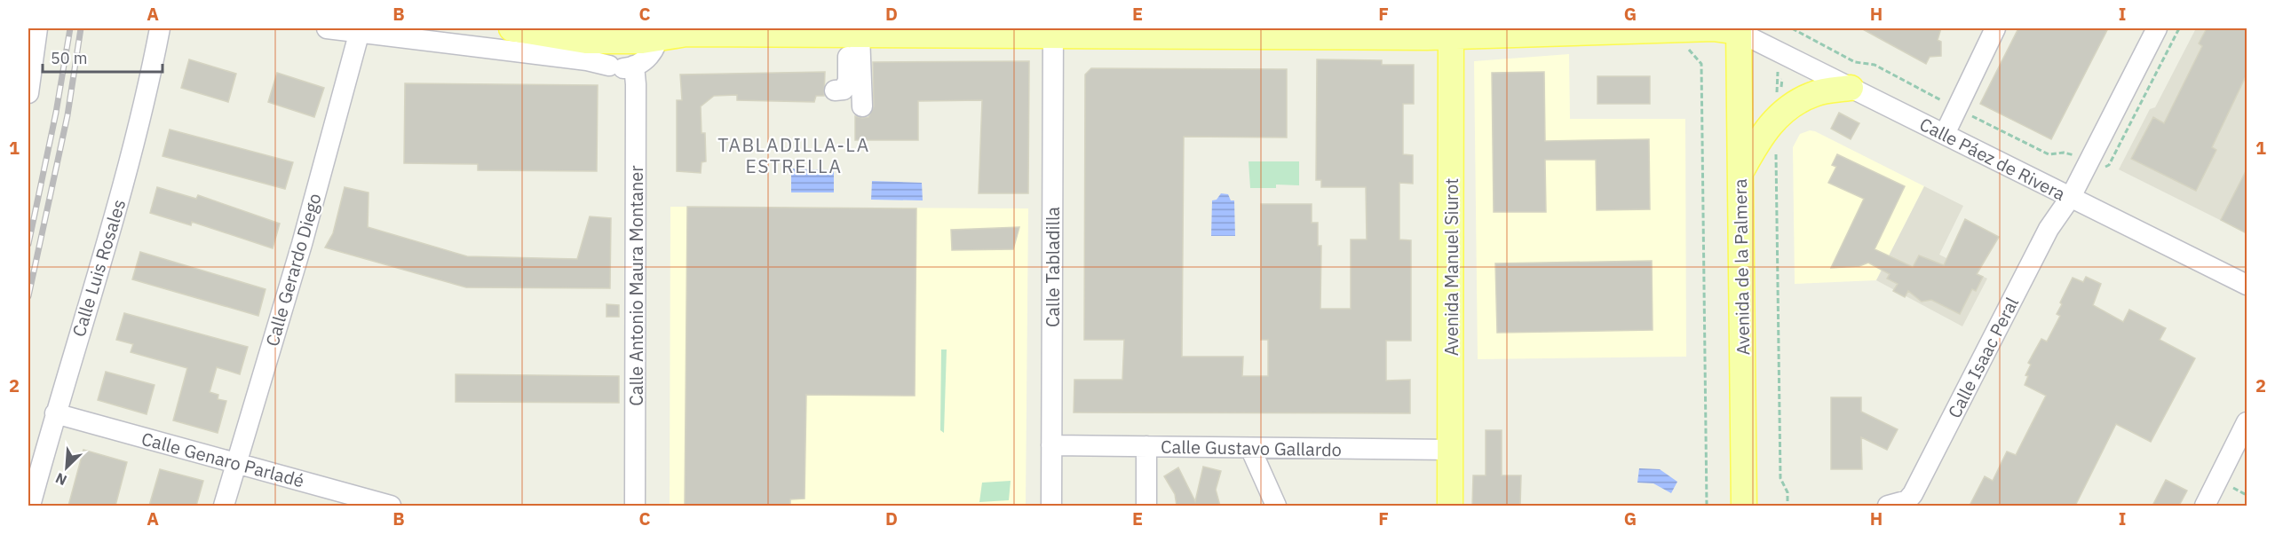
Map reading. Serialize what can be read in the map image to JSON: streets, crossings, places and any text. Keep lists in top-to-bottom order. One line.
{"streets":{"main road":["Avenida Manuel Siurot","Avenida de la Palmera"],"street":["Calle Páez de Rivera","Calle Tabladilla","Calle Luis Rosales","Calle Gerardo Diego","Calle Antonio Maura Montaner","Calle Isaac Peral","Calle Gustavo Gallardo","Calle Genaro Parladé"]},"crossings":[["Calle Páez de Rivera","Avenida de la Palmera"],["Calle Páez de Rivera","Calle Isaac Peral"],["Calle Tabladilla","Calle Gustavo Gallardo"],["Avenida Manuel Siurot","Calle Gustavo Gallardo"],["Calle Luis Rosales","Calle Genaro Parladé"],["Calle Gerardo Diego","Calle Genaro Parladé"]],"districts":["TABLADILLA-LA ESTRELLA"],"scale_bar":"50 m","north":"bottom left","grid":{"columns":["A","B","C","D","E","F","G","H","I"],"rows":["1","2"]}}
